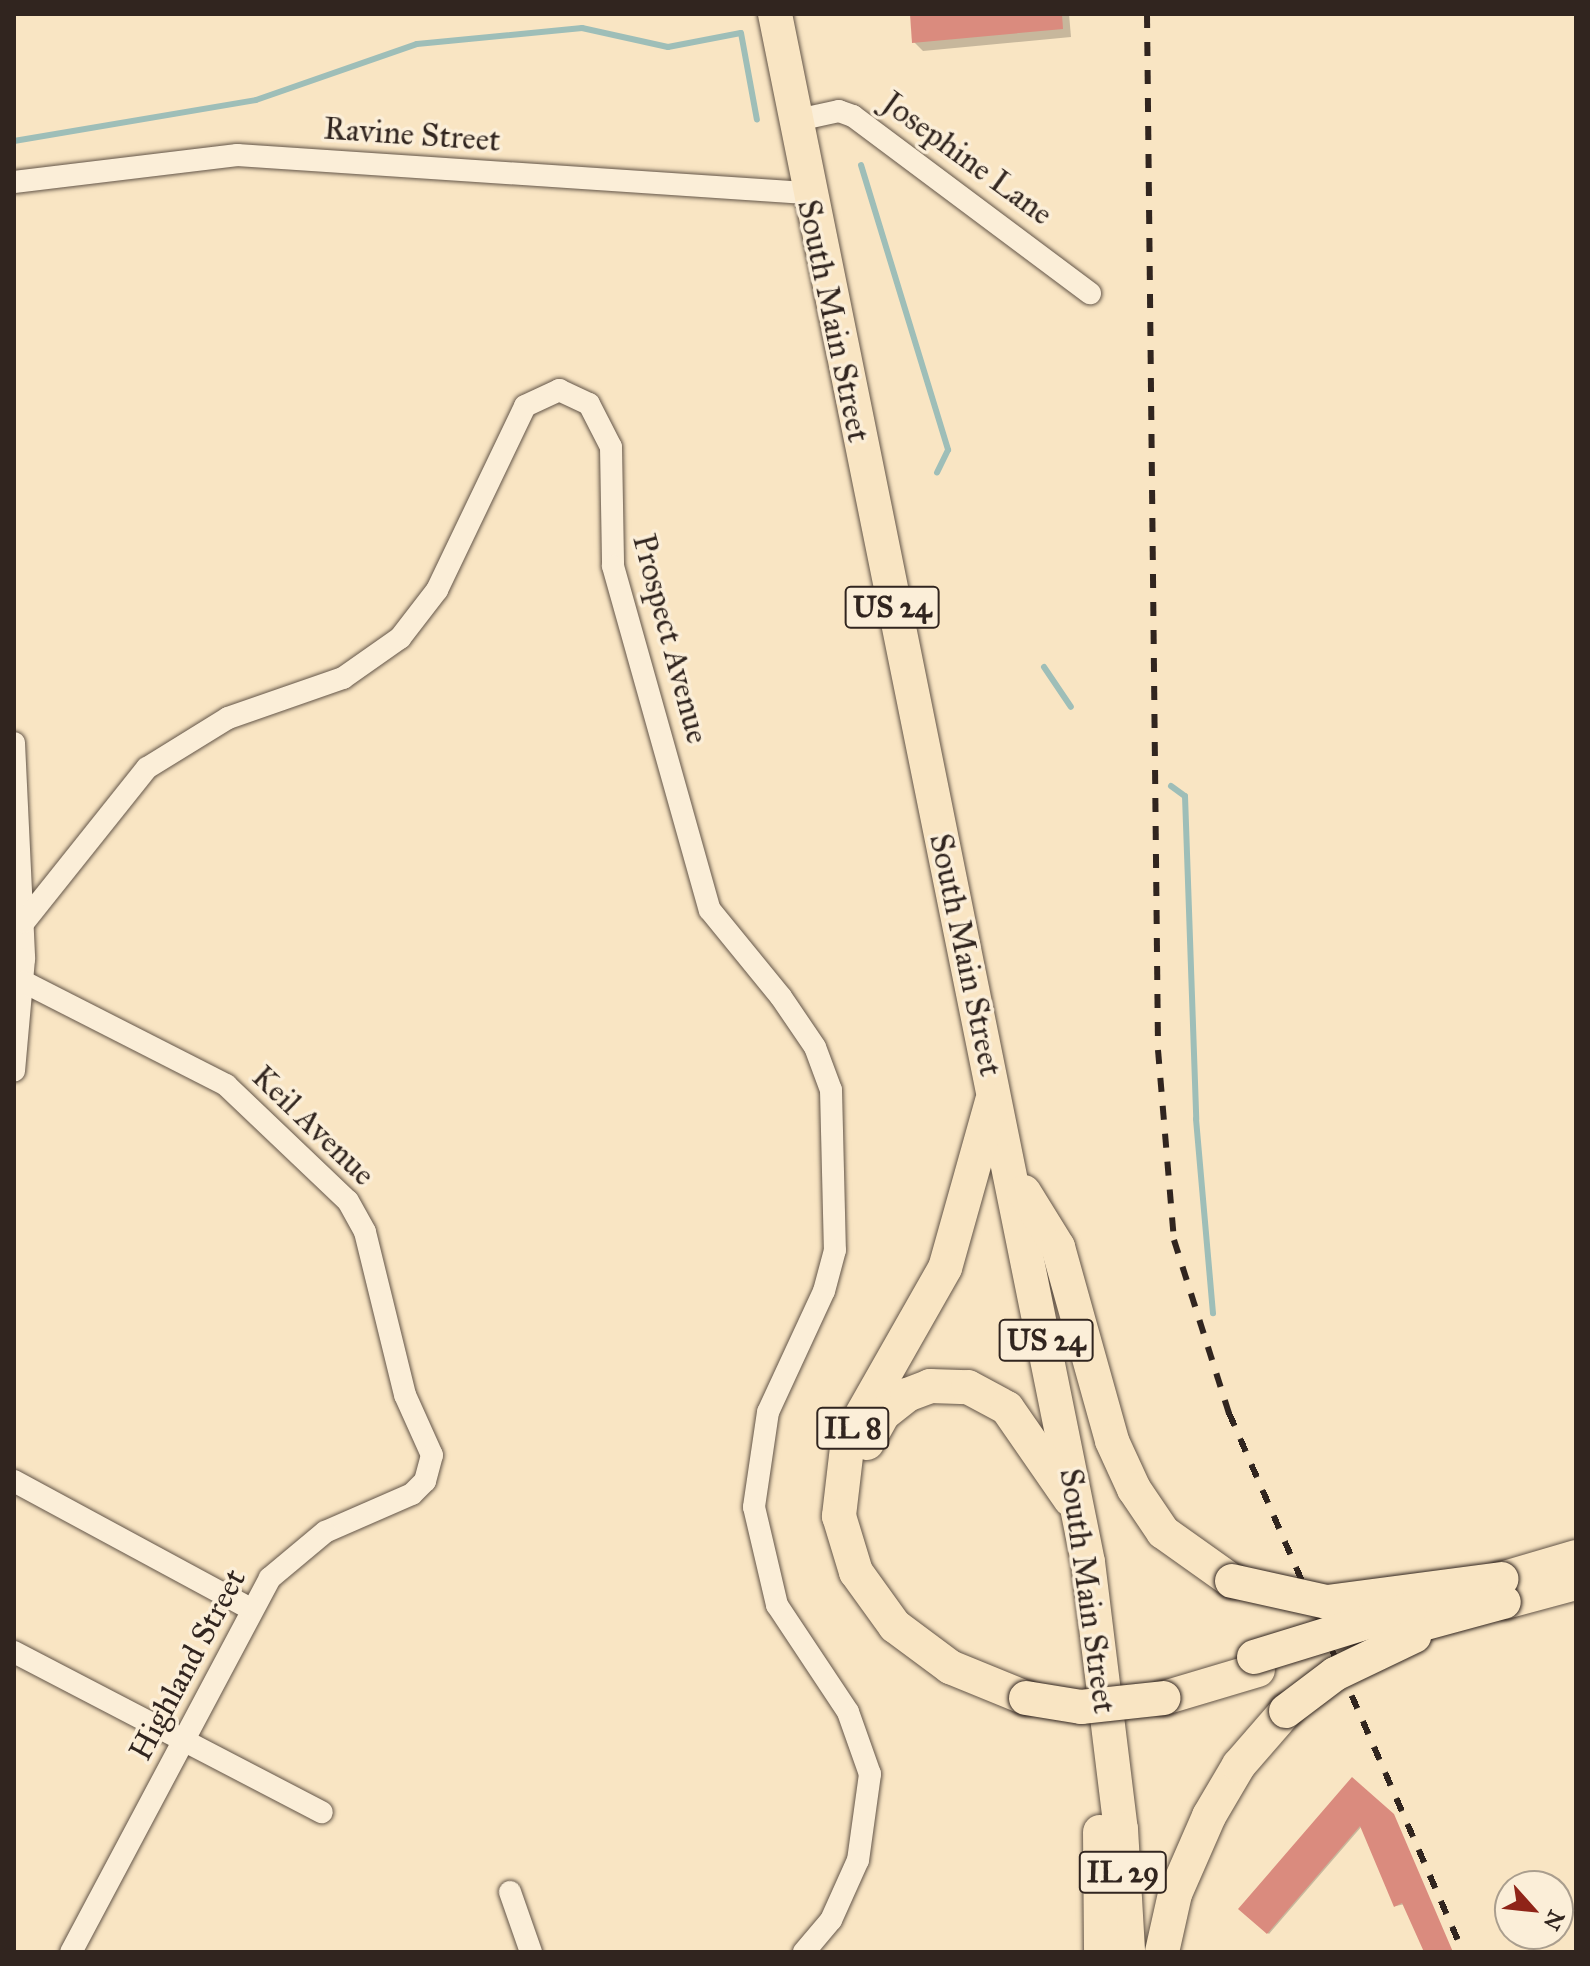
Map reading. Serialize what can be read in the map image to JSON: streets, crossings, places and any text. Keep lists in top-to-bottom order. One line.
{"streets":{"main road":["South Main Street","US 24","IL 8","IL 29"],"street":["Ravine Street","Josephine Lane","Prospect Avenue","Keil Avenue","Highland Street"]},"crossings":[["Ravine Street","South Main Street"],["Josephine Lane","South Main Street"],["Josephine Lane","US 24"],["South Main Street","US 24"],["South Main Street","IL 8"],["Keil Avenue","Highland Street"]],"north":"bottom right"}
